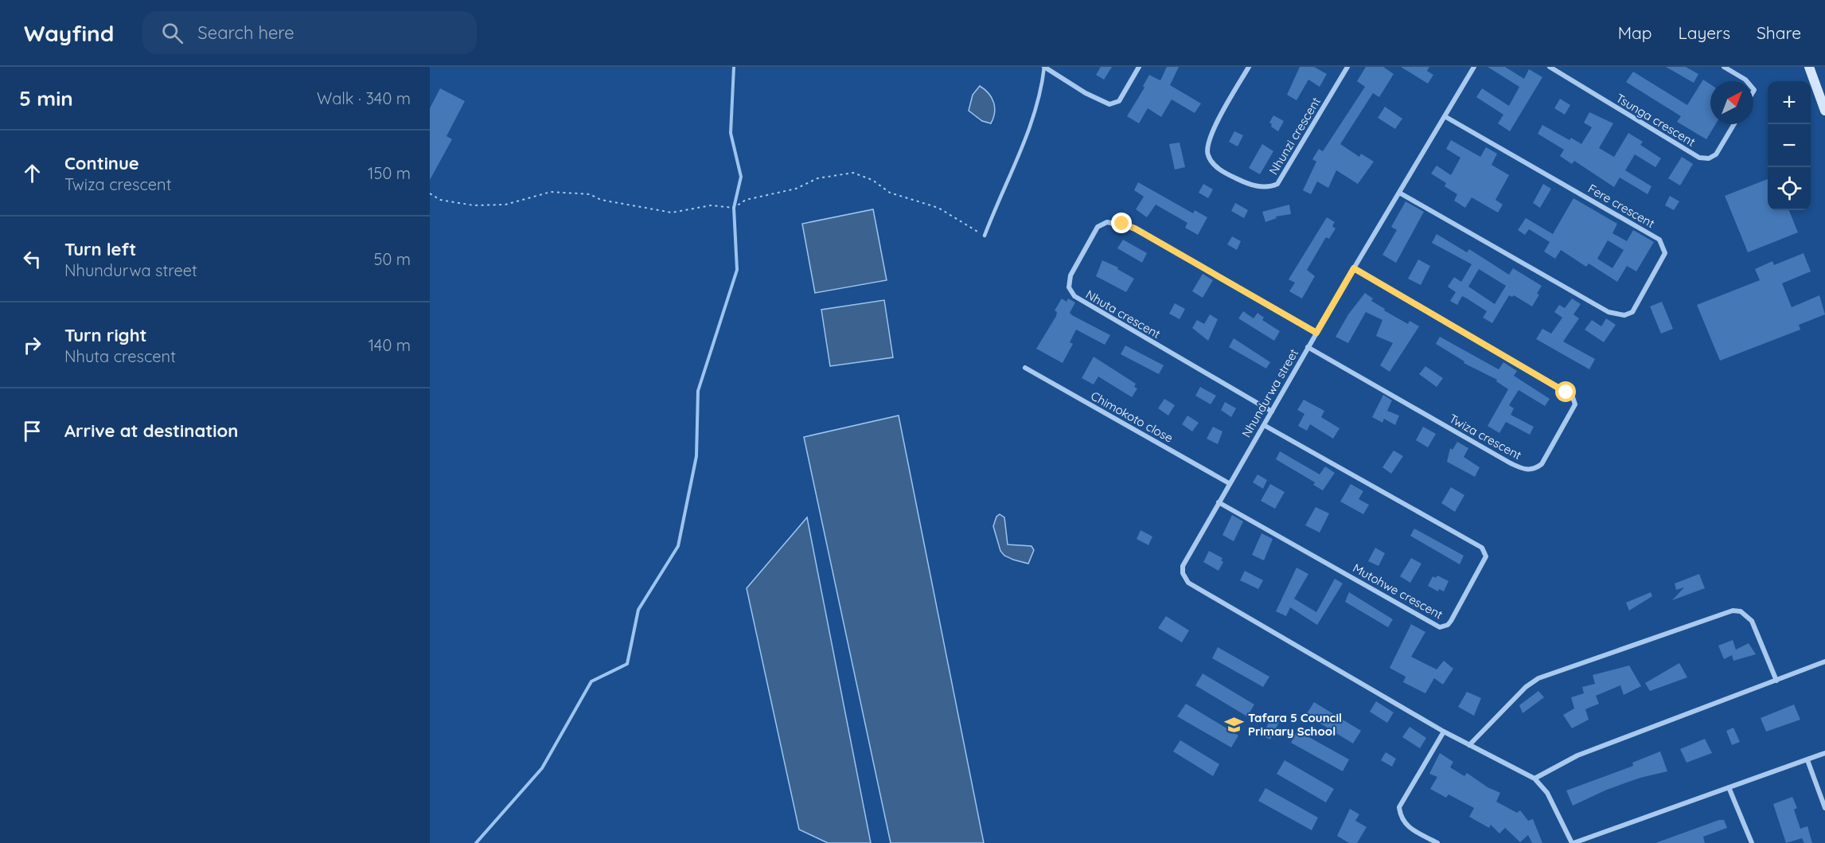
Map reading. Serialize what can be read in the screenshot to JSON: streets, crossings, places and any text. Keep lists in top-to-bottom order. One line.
{"streets":{"street":["Tsunga crescent","Nhunzi crescent","Fere crescent","Nhuta crescent","Nhundurwa street","Chimokoto close","Twiza crescent","Mutohwe crescent"]},"crossings":[["Fere crescent","Nhundurwa street"],["Nhuta crescent","Nhundurwa street"],["Nhundurwa street","Chimokoto close"],["Nhundurwa street","Twiza crescent"],["Nhundurwa street","Mutohwe crescent"]],"places":{"school or university":["Tafara 5 Council Primary School"]},"north":"top right","page":{"header":"Wayfind","search":"Search here","nav":["Map","Layers","Share"],"heading":["5 min","Walk · 340 m"],"map_buttons":["+","−"],"list":[["Continue","Twiza crescent","150 m"],["Turn left","Nhundurwa street","50 m"],["Turn right","Nhuta crescent","140 m"],"Arrive at destination"]}}
